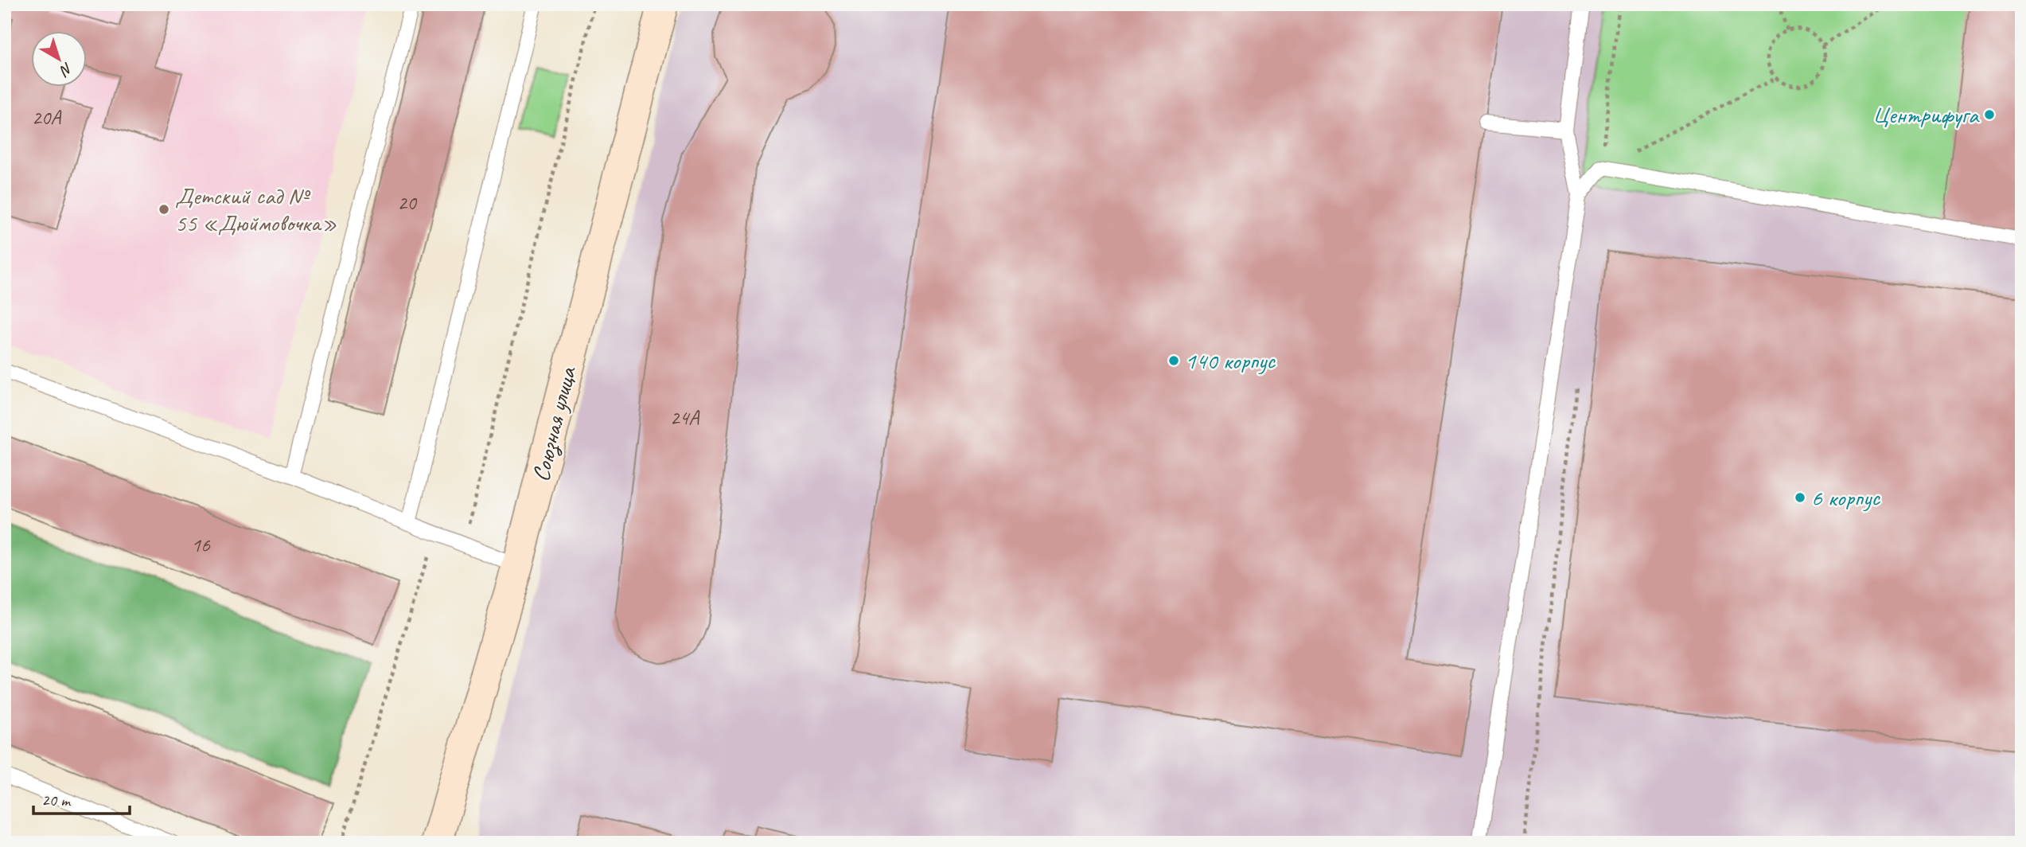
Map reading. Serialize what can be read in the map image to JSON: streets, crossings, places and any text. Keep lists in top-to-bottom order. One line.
{"streets":{"street":["Союзная улица"]},"places":["Центрифуга","Детский сад № 55 «Дюймовочка»","140 корпус","6 корпус"],"house_numbers":["20А","20","24A","16"],"scale_bar":"20 m","north":"bottom right"}
